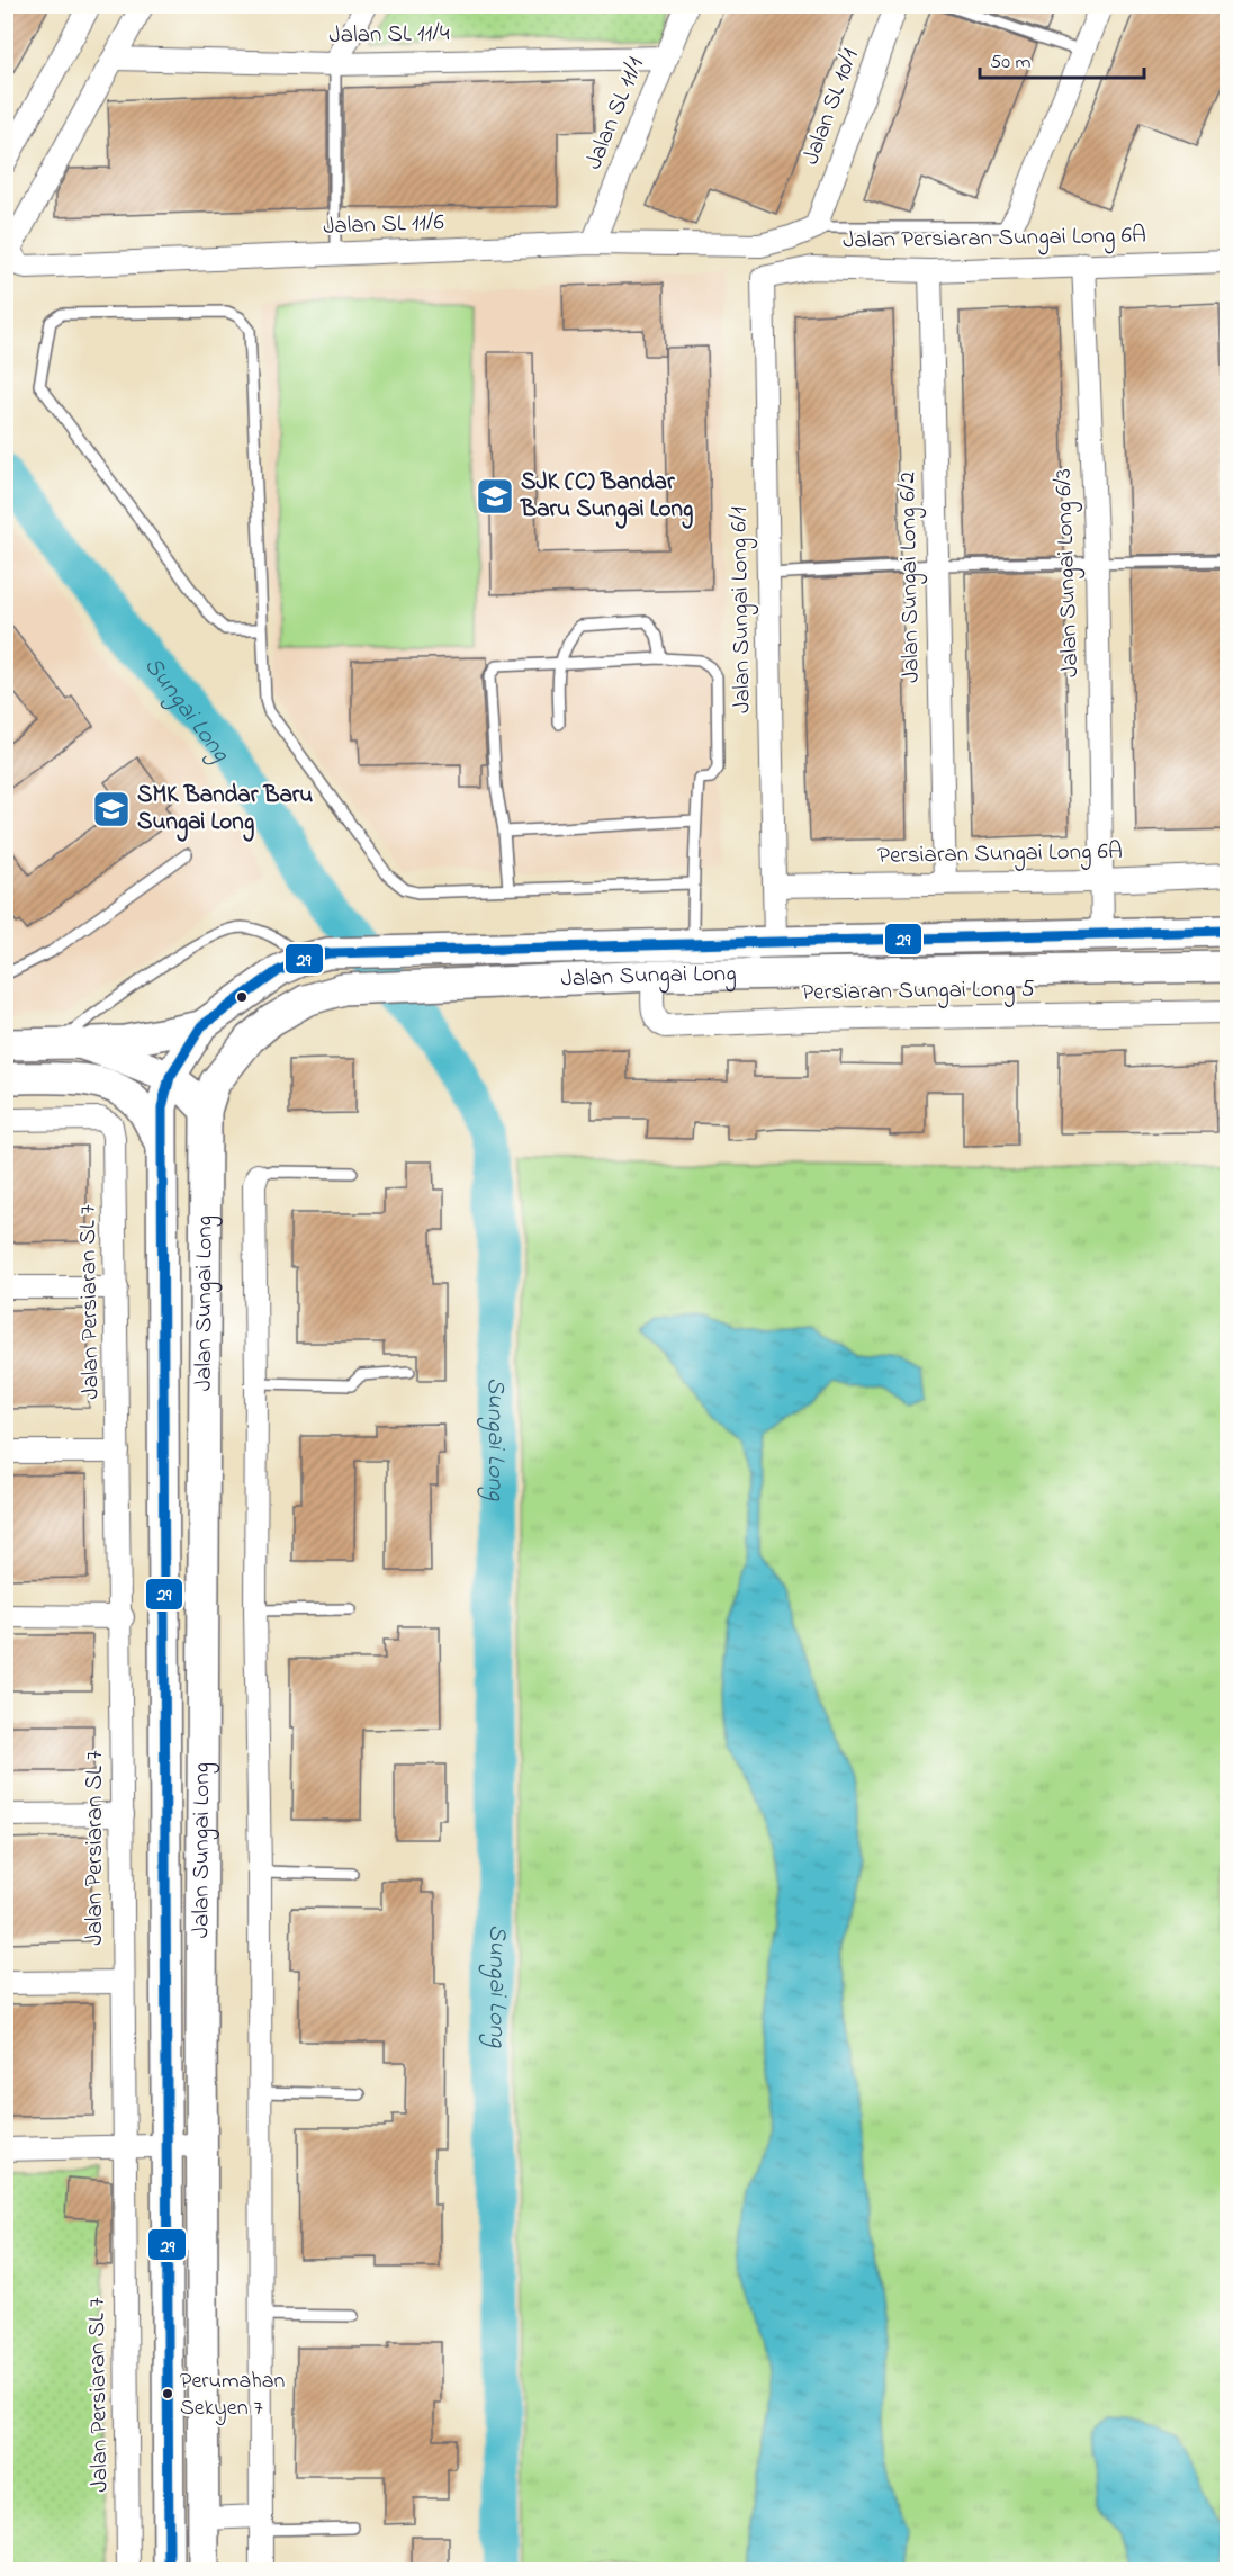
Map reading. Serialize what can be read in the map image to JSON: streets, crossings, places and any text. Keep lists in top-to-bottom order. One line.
{"streets":{"street":["Jalan SL 11/4","Jalan SL 10/1","Jalan SL 11/1","Jalan SL 11/6","Jalan Persiaran Sungai Long 6A","Jalan Sungai Long 6/3","Jalan Sungai Long 6/2","Jalan Sungai Long 6/1","Persiaran Sungai Long 6A","Jalan Sungai Long","Persiaran Sungai Long 5","Jalan Persiaran SL 7"]},"crossings":[["Jalan SL 11/4","Jalan SL 11/1"],["Jalan SL 11/4","Jalan SL 11/6"],["Jalan SL 10/1","Jalan SL 11/6"],["Jalan SL 11/1","Jalan SL 11/6"],["Jalan Persiaran Sungai Long 6A","Jalan Sungai Long 6/3"],["Jalan Persiaran Sungai Long 6A","Jalan Sungai Long 6/2"],["Jalan Persiaran Sungai Long 6A","Jalan Sungai Long 6/1"],["Jalan Sungai Long 6/3","Persiaran Sungai Long 6A"],["Jalan Sungai Long 6/3","Jalan Sungai Long"],["Jalan Sungai Long 6/2","Persiaran Sungai Long 6A"],["Jalan Sungai Long 6/1","Persiaran Sungai Long 6A"],["Jalan Sungai Long 6/1","Jalan Sungai Long"],["Jalan Sungai Long","Persiaran Sungai Long 5"]],"water":["Sungai Long"],"places":{"school or university":["SJK (C) Bandar Baru Sungai Long","SMK Bandar Baru Sungai Long"],"other":["Perumahan Sekyen 7"]},"lines":["transit line 29"],"scale_bar":"50 m"}
